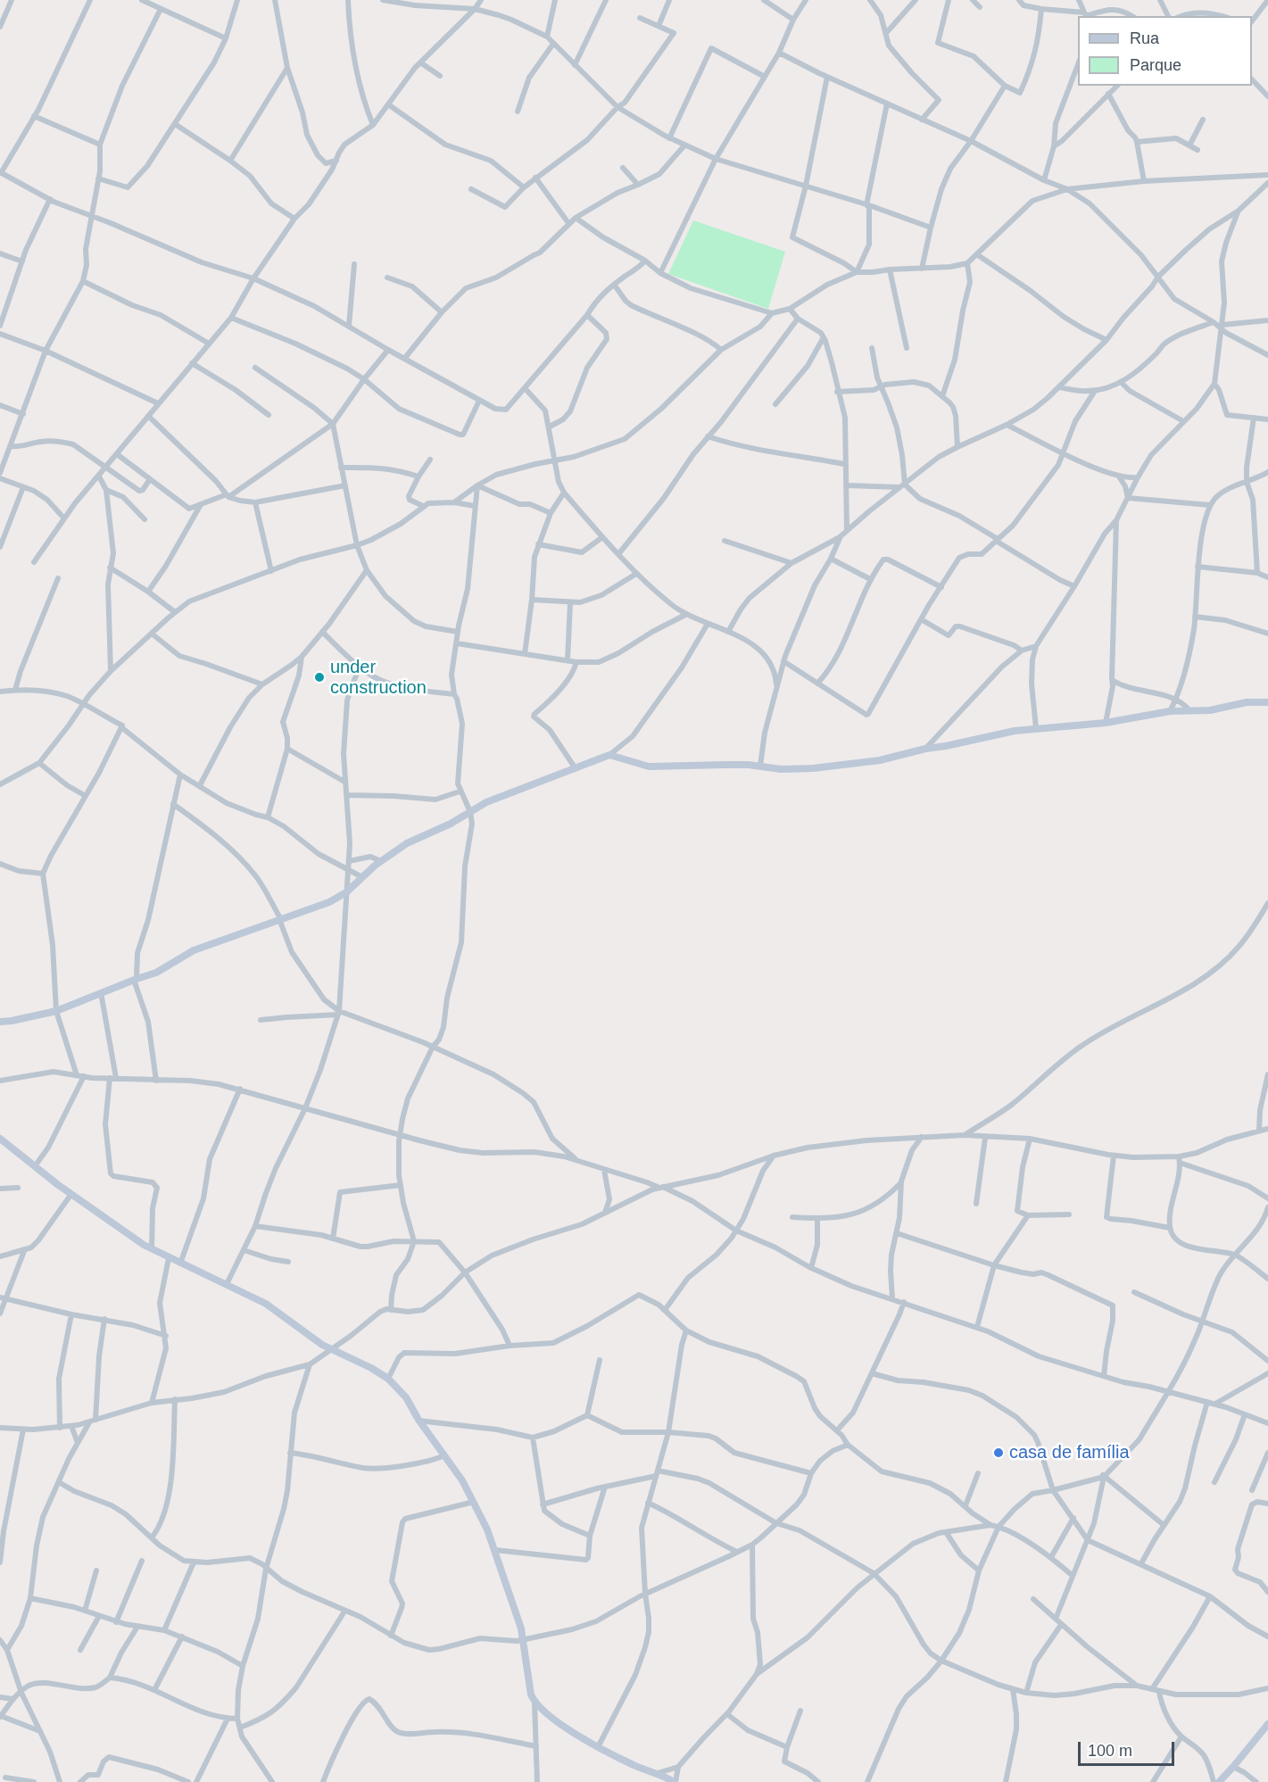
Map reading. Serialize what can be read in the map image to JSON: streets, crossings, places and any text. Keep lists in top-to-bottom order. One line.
{"places":["under construction","casa de família"],"legend":["Rua","Parque"],"scale_bar":"100 m"}
